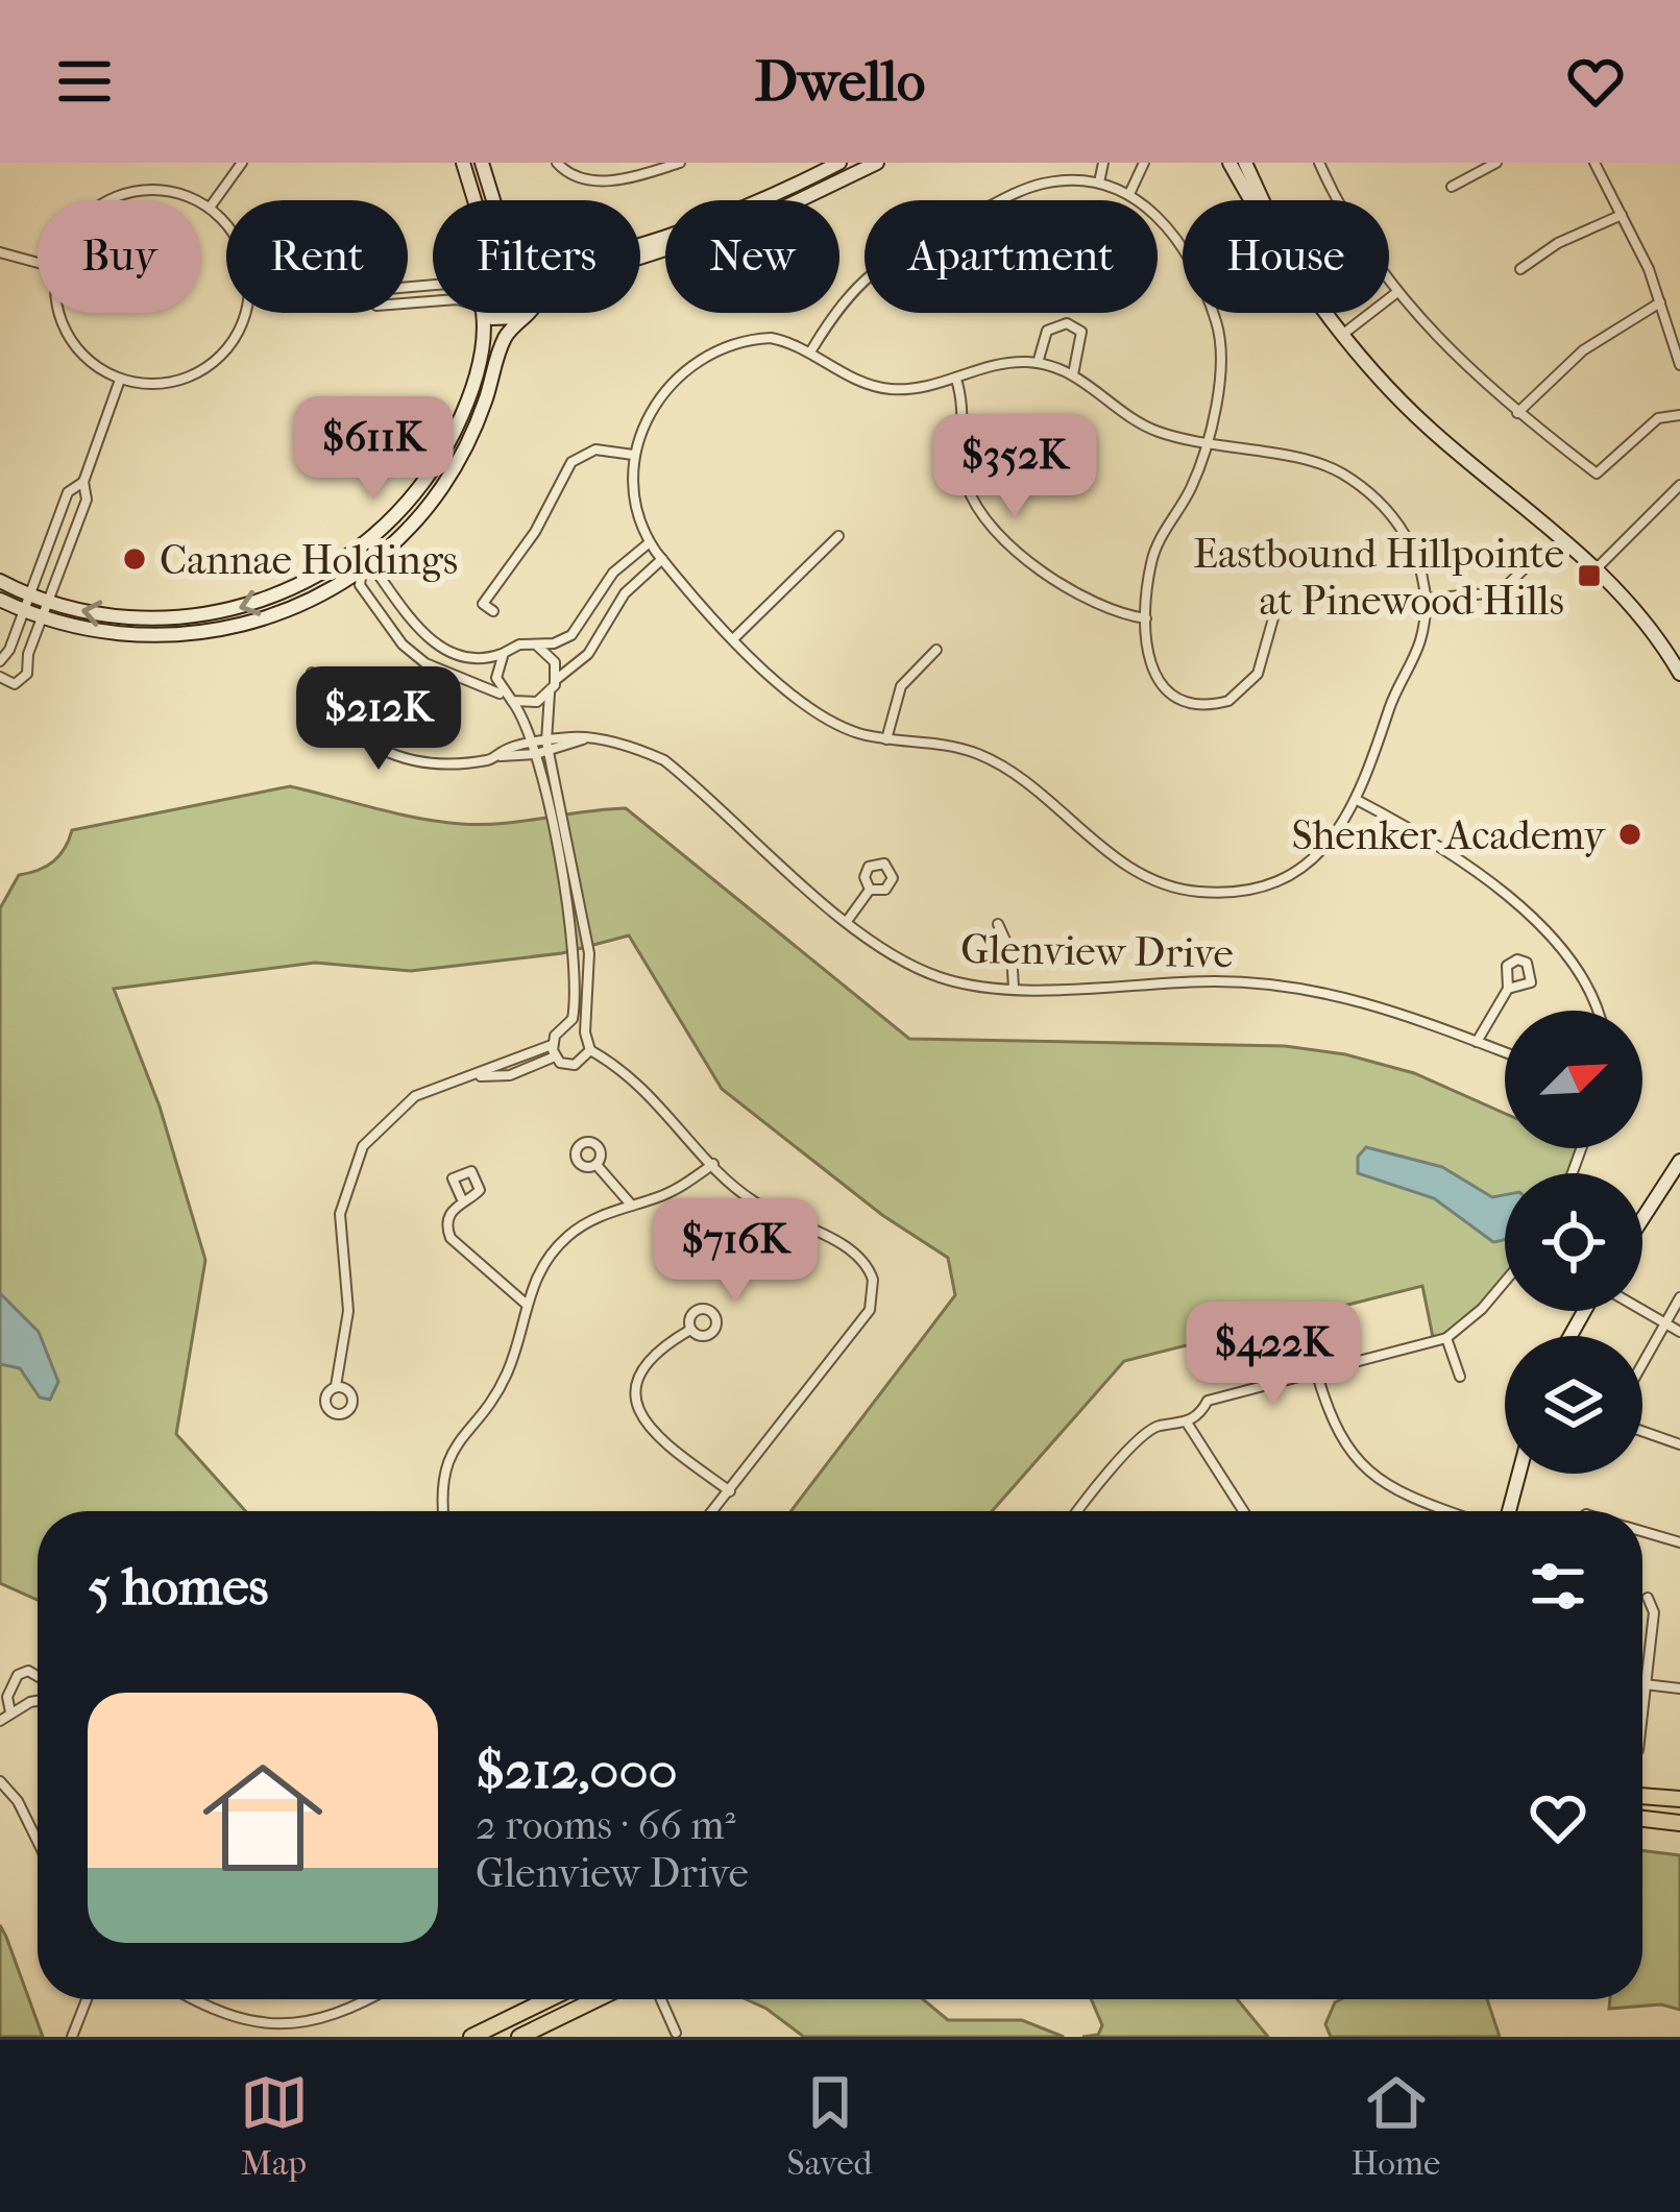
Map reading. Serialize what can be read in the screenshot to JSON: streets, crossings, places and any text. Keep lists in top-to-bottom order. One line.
{"streets":{"street":["Glenview Drive"]},"places":{"other":["Cannae Holdings","Shenker Academy"],"transit":["Eastbound Hillpointe at Pinewood Hills"]},"north":"top right","page":{"header":"Dwello","chip":["Buy","Rent","Filters","New","Apartment","House"],"price":["$611K","$352K","$212K","$716K","$422K"],"heading":"5 homes","list":[{"name":"$212,000","note":"2 rooms · 66 m² · Glenview Drive"}],"tabs":["Map","Saved","Home"]}}
